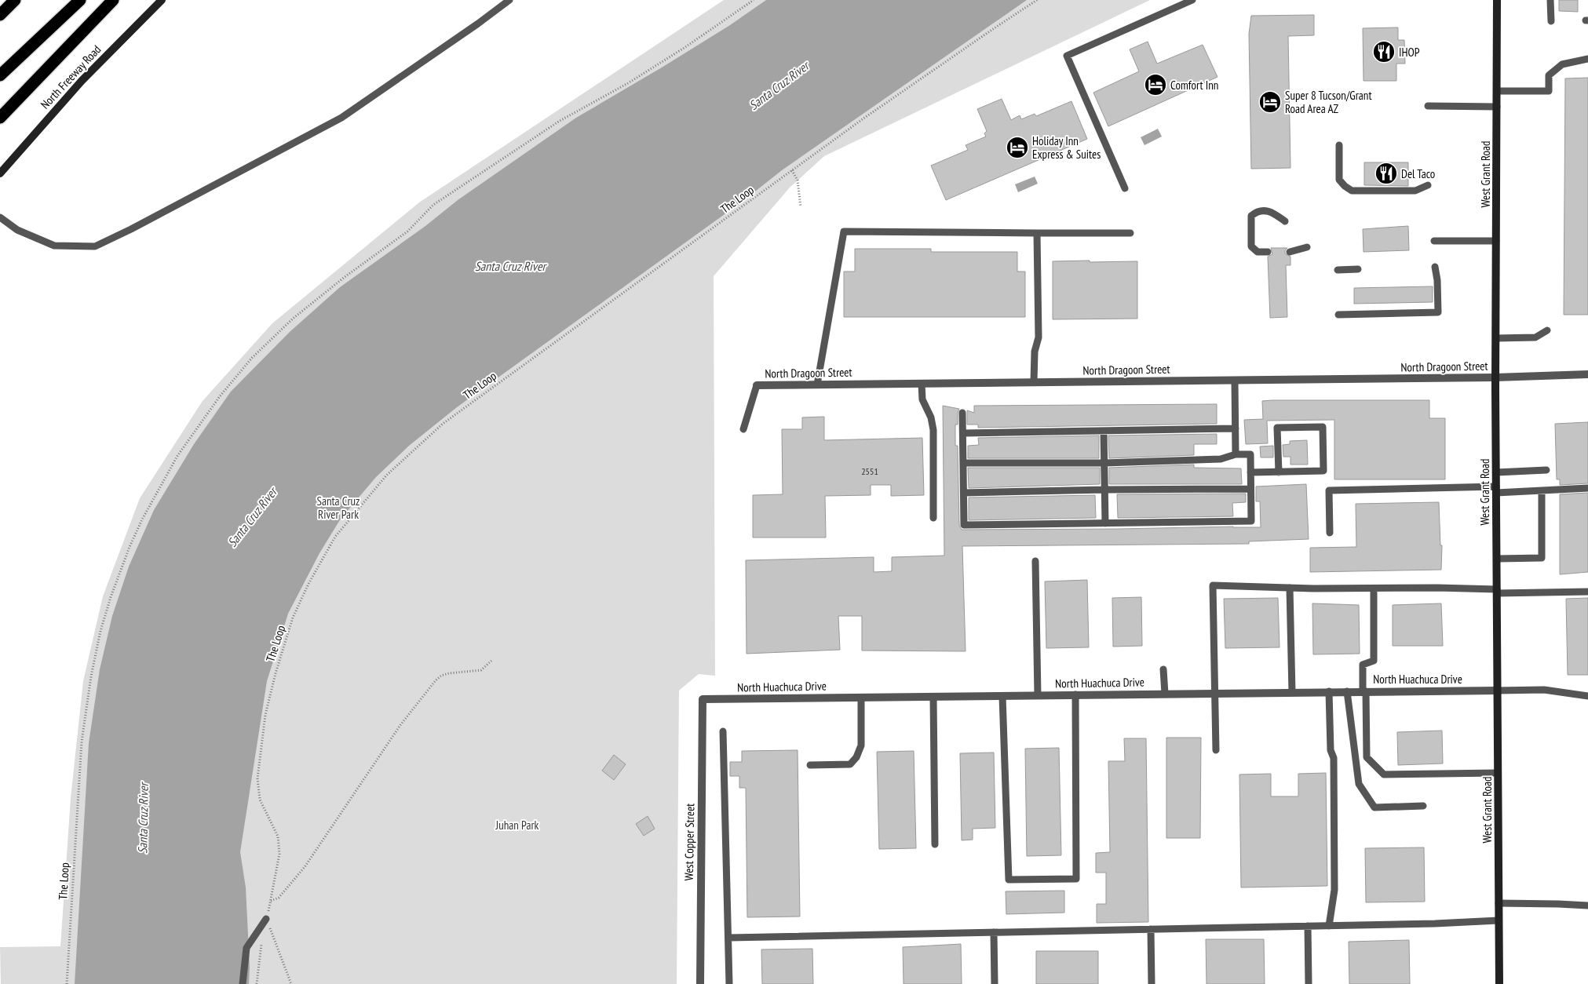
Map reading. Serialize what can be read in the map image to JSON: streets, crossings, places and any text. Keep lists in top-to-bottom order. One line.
{"streets":{"main road":["North Freeway Road","West Grant Road"],"street":["North Dragoon Street","North Huachuca Drive","West Copper Street"],"path":["The Loop"]},"crossings":[["West Grant Road","North Dragoon Street"],["West Grant Road","North Huachuca Drive"],["North Huachuca Drive","West Copper Street"]],"water":["Santa Cruz River"],"parks":["Santa Cruz River Park","Juhan Park"],"places":{"restaurant":["IHOP","Del Taco"],"hotel":["Comfort Inn","Super 8 Tucson/Grant Road Area AZ","Holiday Inn Express & Suites"]},"house_numbers":["2551"]}
